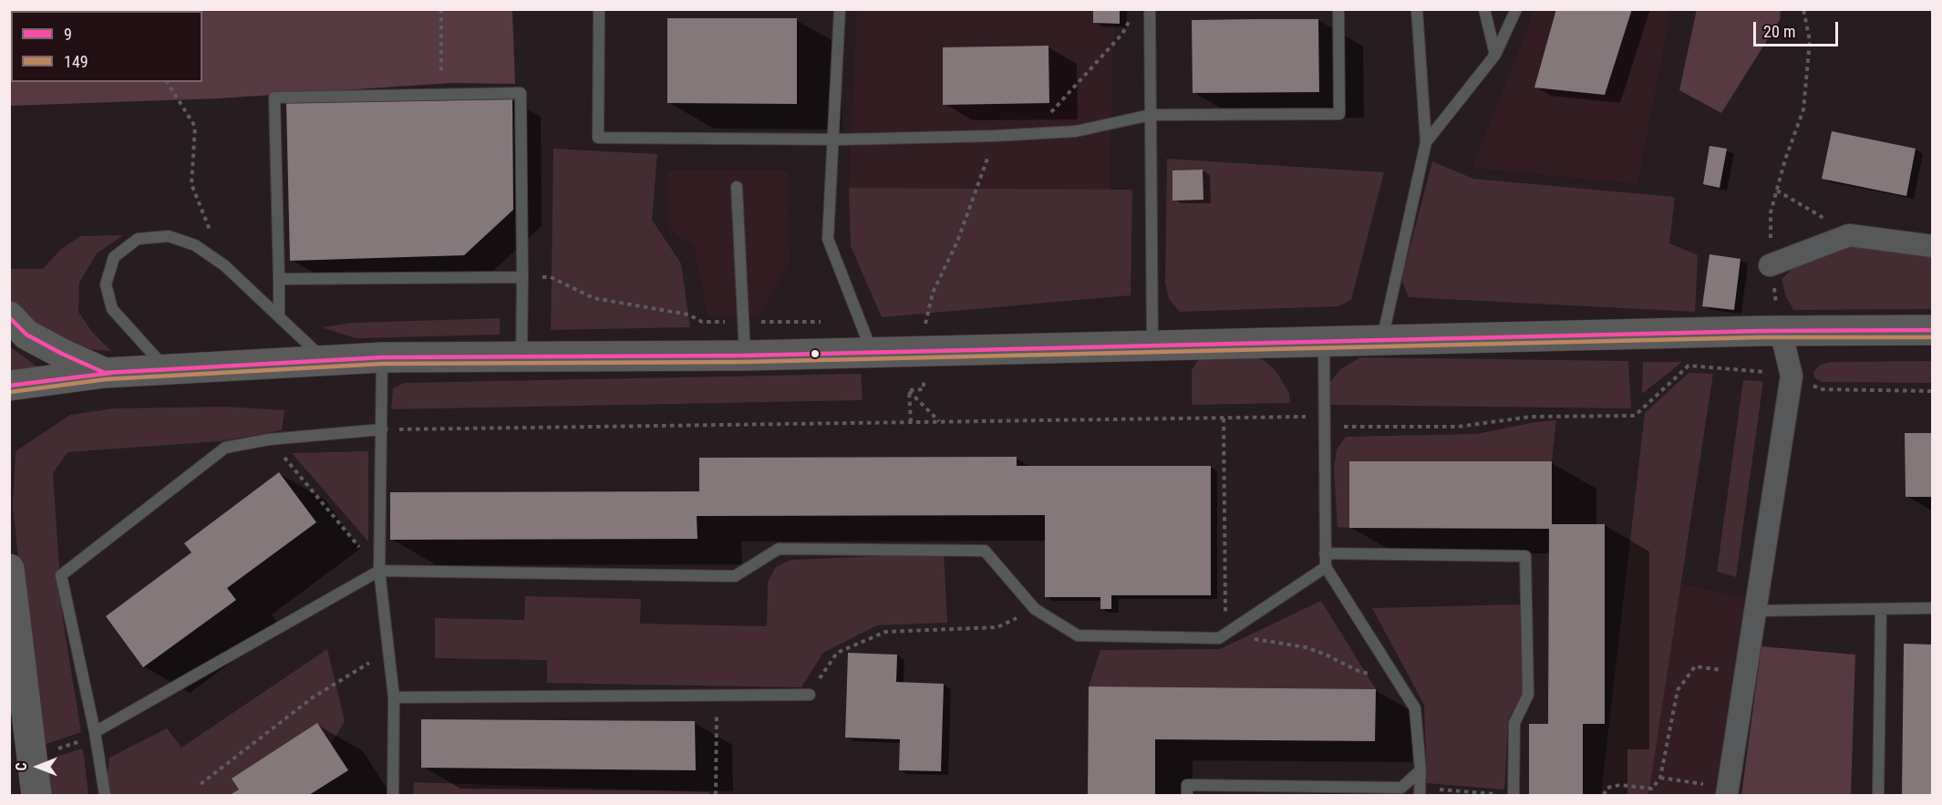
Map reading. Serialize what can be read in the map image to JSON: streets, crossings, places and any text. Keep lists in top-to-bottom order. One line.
{"lines":["transit line 9","transit line 149"],"legend":["9","149"],"scale_bar":"20 m","north":"left"}
